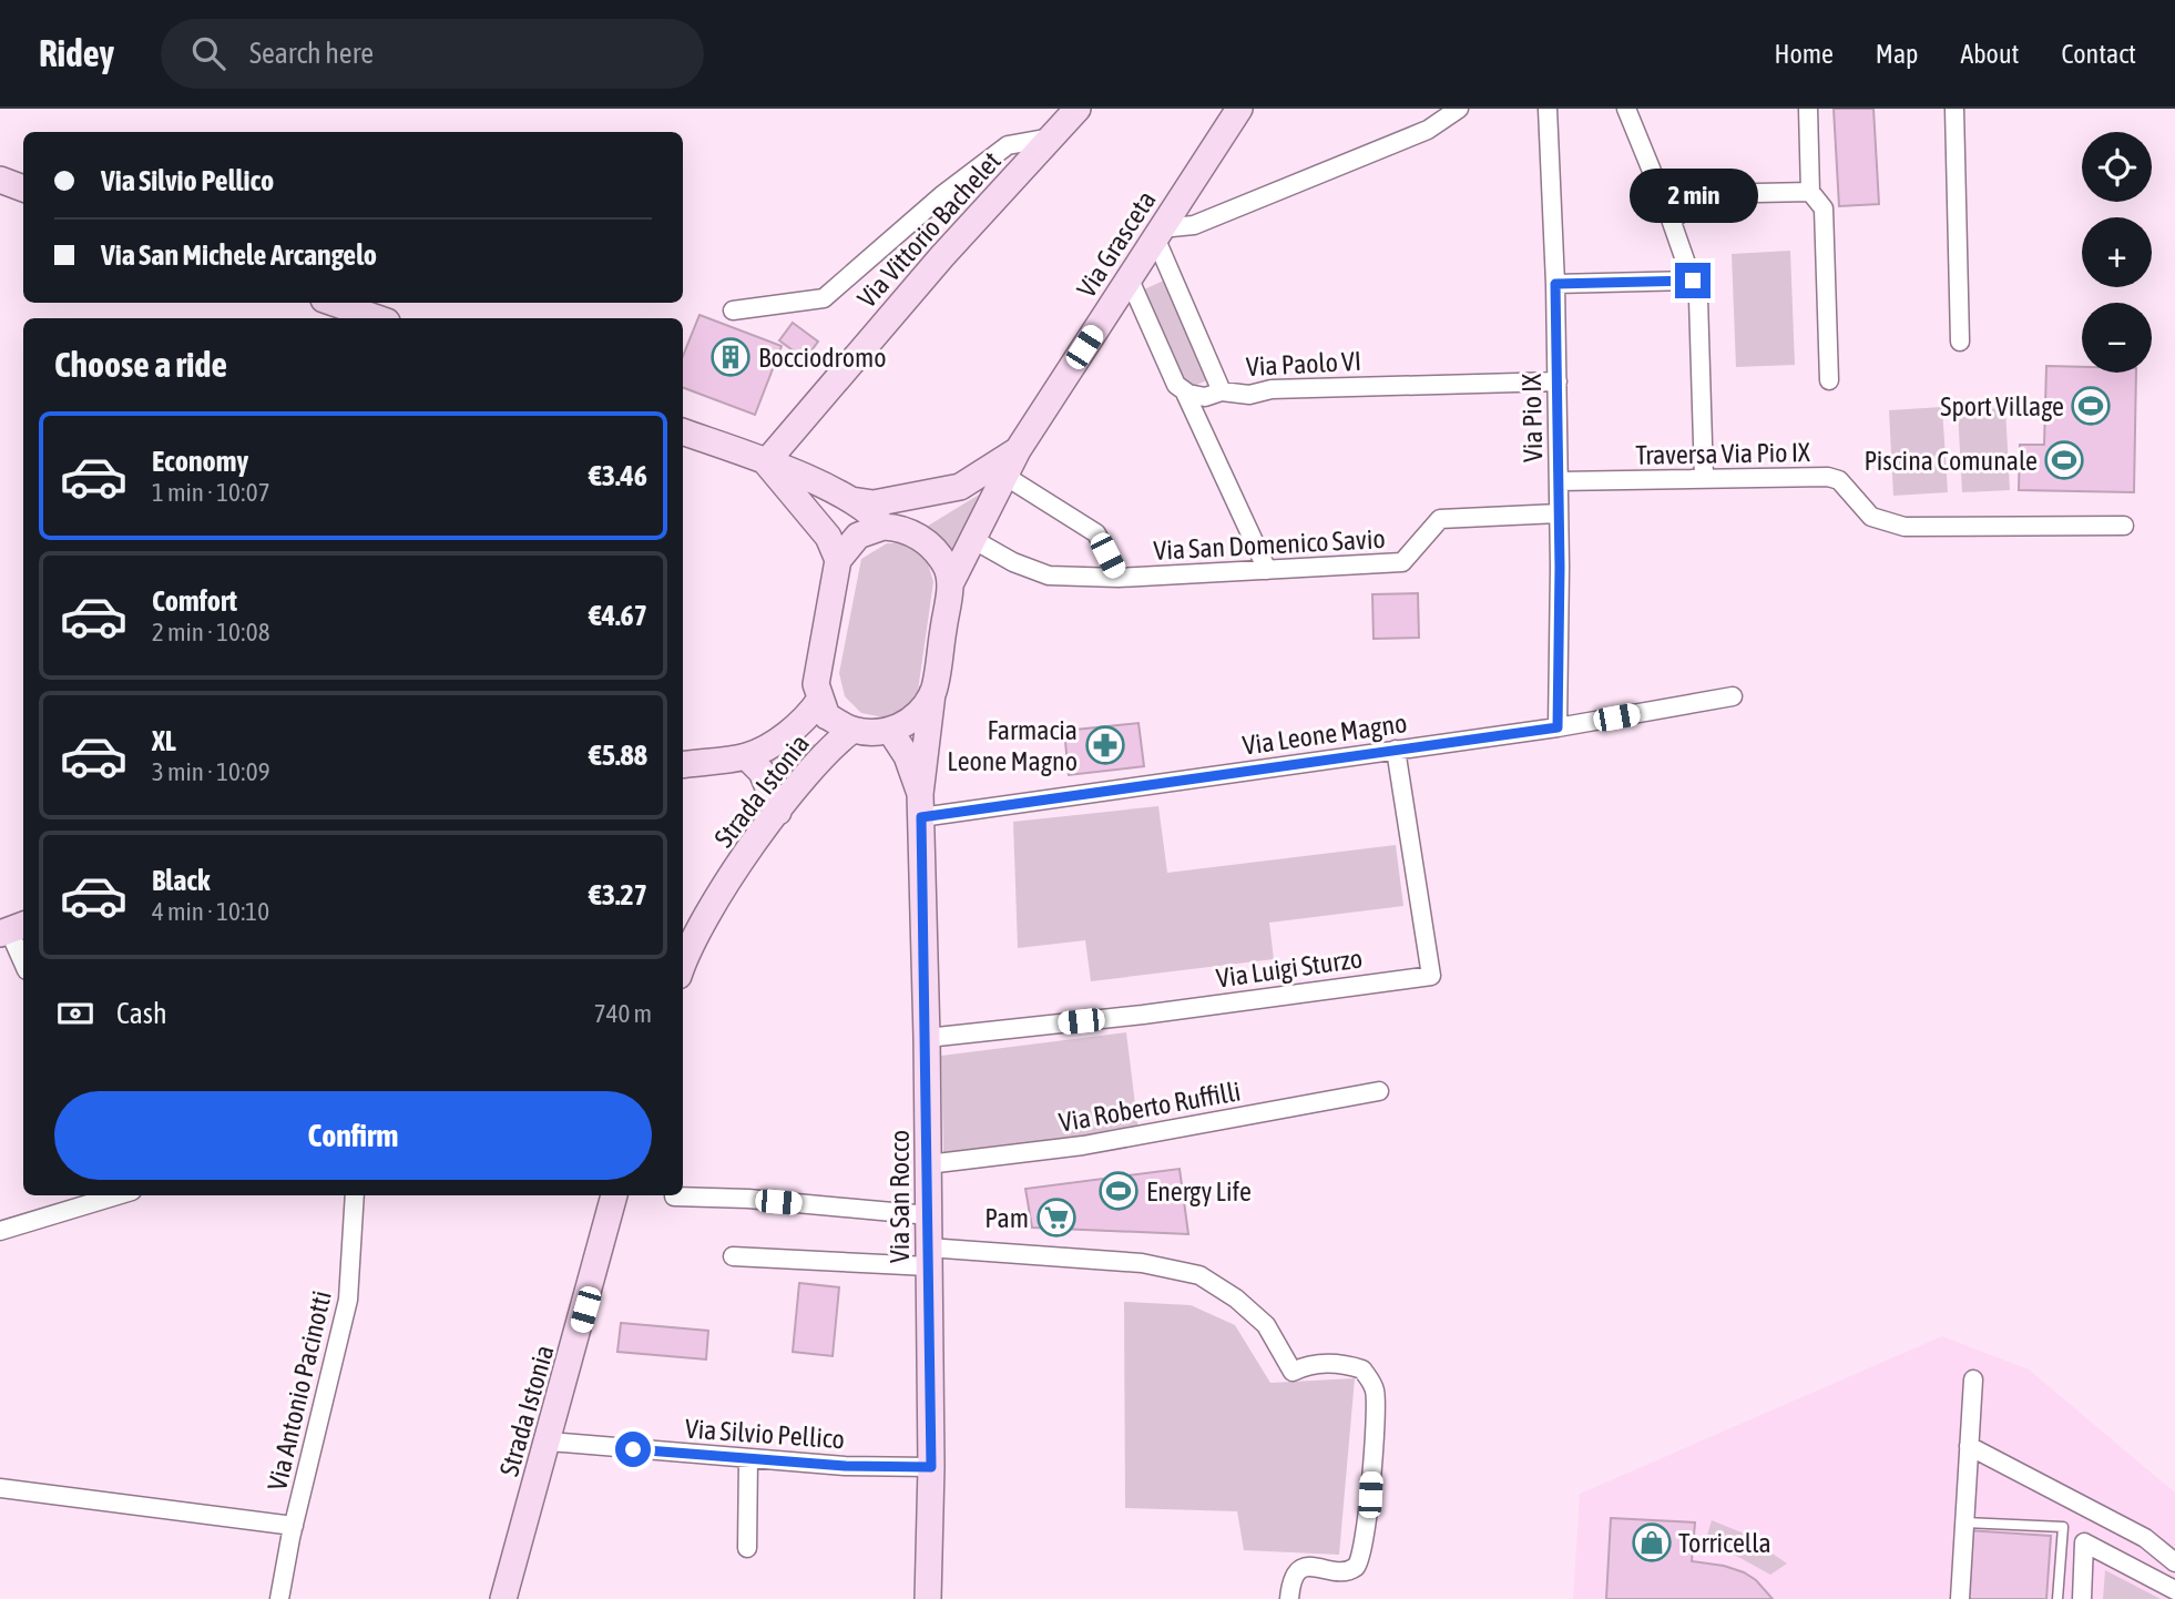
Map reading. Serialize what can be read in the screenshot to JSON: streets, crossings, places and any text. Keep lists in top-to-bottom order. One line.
{"streets":{"street":["Via Vittorio Bachelet","Via Grasceta","Via Paolo VI","Via Pio IX","Traversa Via Pio IX","Via San Domenico Savio","Via Leone Magno","Strada Istonia","Via Luigi Sturzo","Via Roberto Ruffilli","Via San Rocco","Via Antonio Pacinotti","Via Silvio Pellico"]},"crossings":[["Via Grasceta","Via Paolo VI"],["Via Paolo VI","Via Pio IX"],["Via Pio IX","Traversa Via Pio IX"],["Via Pio IX","Via San Domenico Savio"],["Via Pio IX","Via Leone Magno"],["Via Leone Magno","Via Luigi Sturzo"],["Via Leone Magno","Via San Rocco"],["Strada Istonia","Via Silvio Pellico"],["Via Luigi Sturzo","Via San Rocco"],["Via Roberto Ruffilli","Via San Rocco"],["Via San Rocco","Via Silvio Pellico"]],"places":{"building":["Bocciodromo"],"sports":["Sport Village","Piscina Comunale","Energy Life"],"pharmacy":["Farmacia Leone Magno"],"supermarket":["Pam"],"shop":["Torricella"]},"page":{"header":"Ridey","search":"Search here","nav":["Home","Map","About","Contact"],"map_buttons":["+","−"],"banner":["Via Silvio Pellico","Via San Michele Arcangelo"],"bubble":"2 min","heading":"Choose a ride","list":[{"name":"Economy","note":"1 min · 10:07","value":"€3.46"},{"name":"Comfort","note":"2 min · 10:08","value":"€4.67"},{"name":"XL","note":"3 min · 10:09","value":"€5.88"},{"name":"Black","note":"4 min · 10:10","value":"€3.27"}],"pay":["Cash","740 m"],"buttons":"Confirm"}}
